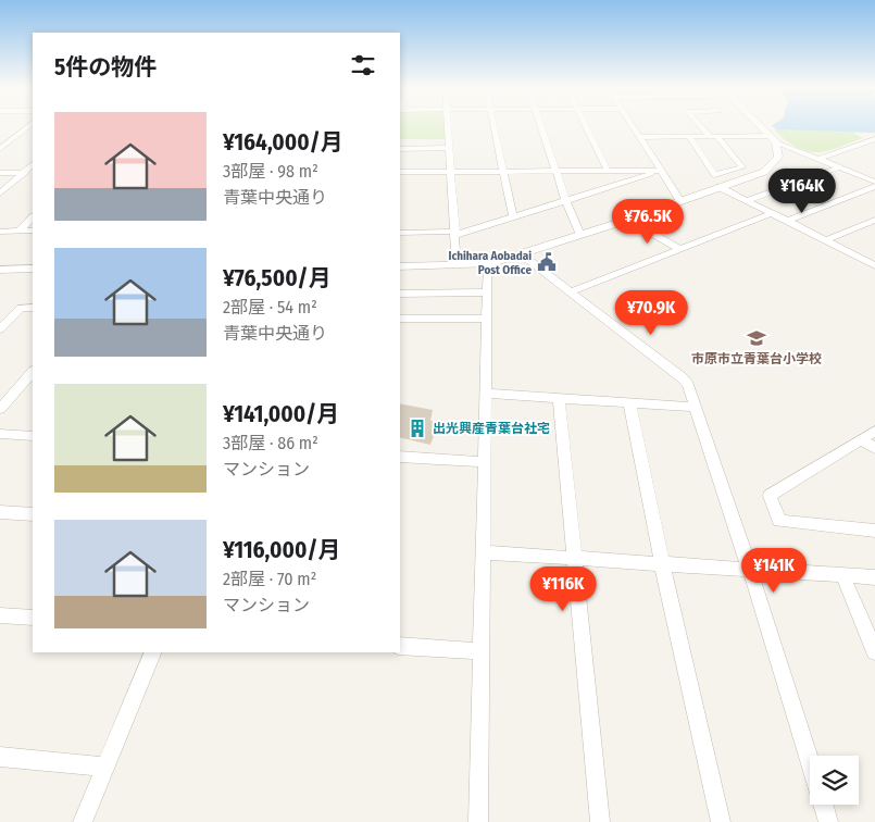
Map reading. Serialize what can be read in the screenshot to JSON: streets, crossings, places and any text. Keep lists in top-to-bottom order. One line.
{"places":{"public building":["Ichihara Aobadai Post Office"],"school or university":["市原市立青葉台小学校"],"building":["出光興産青葉台社宅"]},"page":{"heading":"5件の物件","list":[{"name":"¥164,000/月","note":"3部屋 · 98 m² · 青葉中央通り"},{"name":"¥76,500/月","note":"2部屋 · 54 m² · 青葉中央通り"},{"name":"¥141,000/月","note":"3部屋 · 86 m² · マンション"},{"name":"¥116,000/月","note":"2部屋 · 70 m² · マンション"}],"price":["¥164K","¥76.5K","¥70.9K","¥141K","¥116K"]}}
